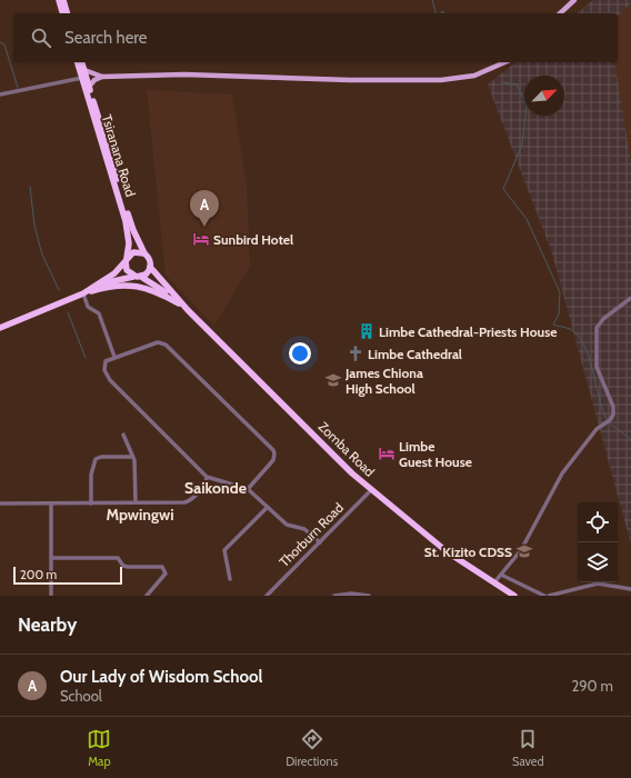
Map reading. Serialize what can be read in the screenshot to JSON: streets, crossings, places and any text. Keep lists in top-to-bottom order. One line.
{"streets":{"highway":["Tsiranana Road","Zomba Road"],"street":["Thorburn Road"]},"crossings":[["Tsiranana Road","Zomba Road"],["Zomba Road","Thorburn Road"]],"districts":["Saikonde","Mpwingwi"],"places":{"hotel":["Sunbird Hotel","Limbe Guest House"],"building":["Limbe Cathedral-Priests House"],"church":["Limbe Cathedral"],"school or university":["James Chiona High School","St. Kizito CDSS"]},"scale_bar":"200 m","north":"top right","page":{"search":"Search here","pins":"A","scale":"200 m","heading":"Nearby","list":[{"mark":"A","name":"Our Lady of Wisdom School","note":"School","value":"290 m"}],"nav":["Map","Directions","Saved"]}}
